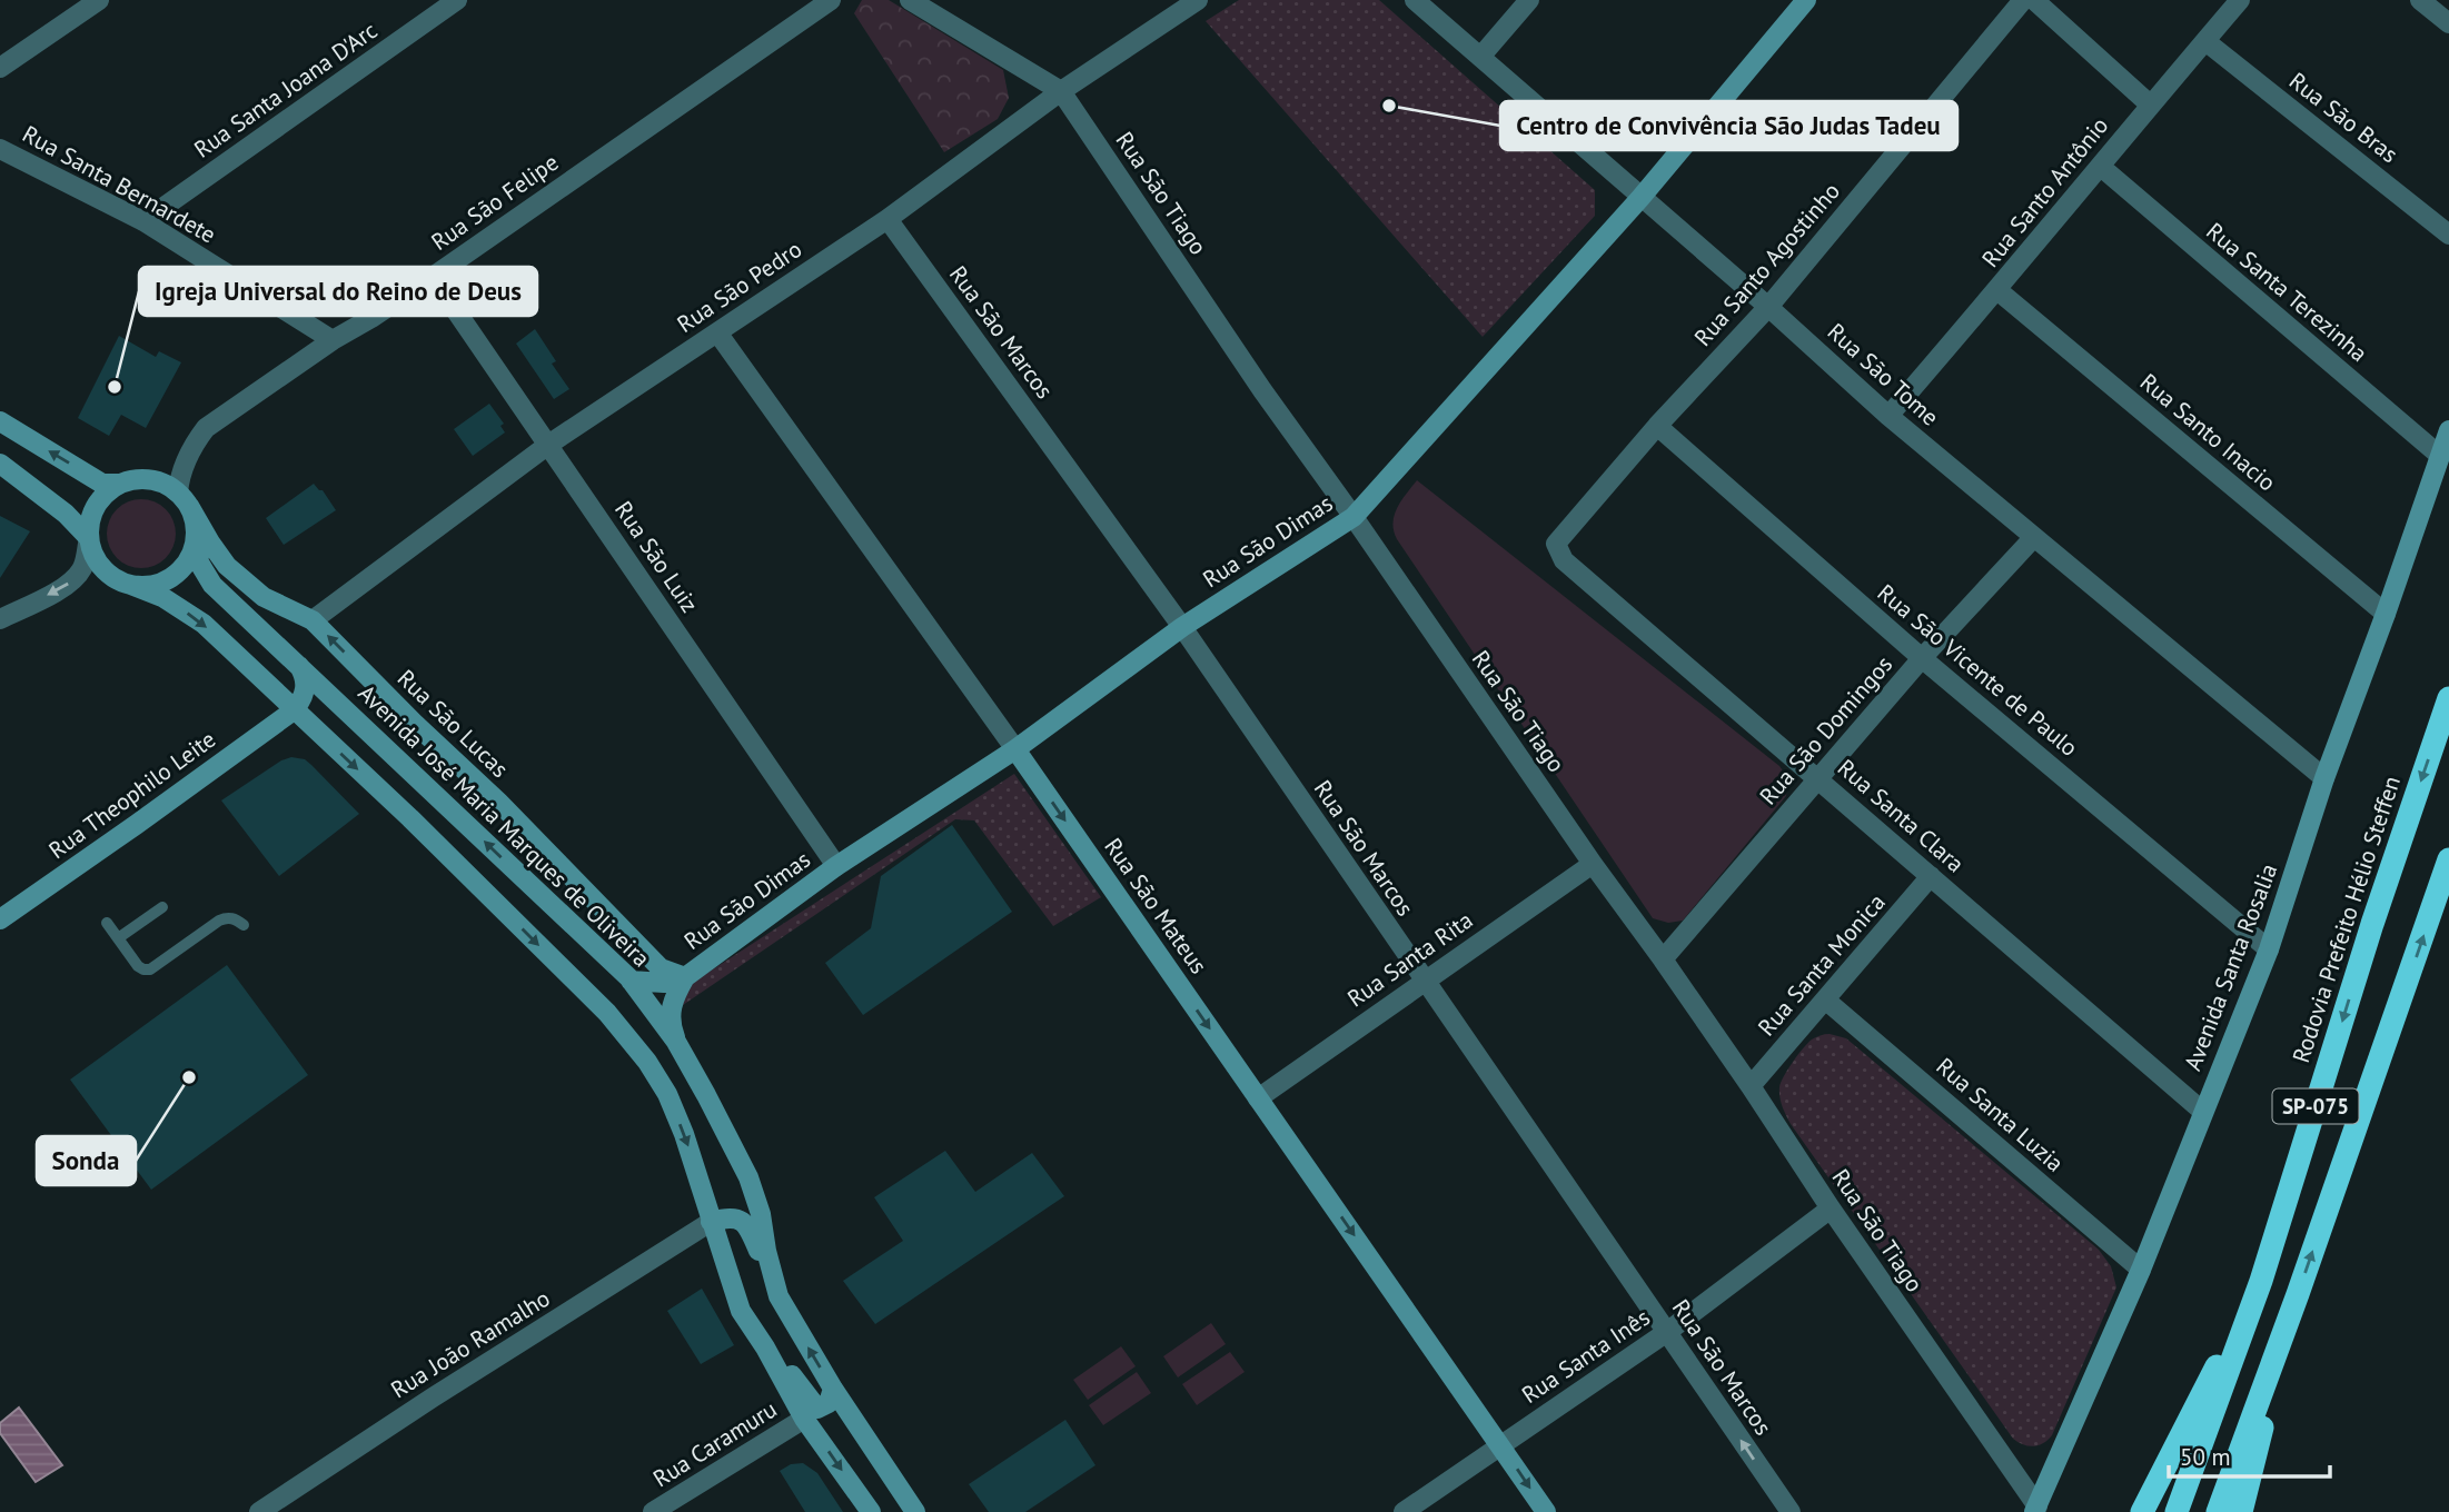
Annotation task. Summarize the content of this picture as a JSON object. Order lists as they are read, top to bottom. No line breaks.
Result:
{"streets":{"highway":["Rodovia Prefeito Hélio Steffen","SP-075"],"street":["Rua Santa Joana D'Arc","Rua São Bras","Rua Santa Bernardete","Rua Santo Antônio","Rua São Tiago","Rua São Felipe","Rua Santo Agostinho","Rua São Pedro","Rua Santa Terezinha","Rua São Marcos","Rua São Tome","Rua Santo Inacio","Rua São Dimas","Rua São Luiz","Rua São Vicente de Paulo","Rua São Lucas","Rua São Domingos","Rua Theophilo Leite","Rua Santa Clara","Avenida José Maria Marques de Oliveira","Rua São Mateus","Rua Santa Rita","Rua Santa Monica","Avenida Santa Rosalia","Rua Santa Luzia","Rua João Ramalho","Rua Santa Inês","Rua Caramuru"]},"crossings":[["Rua Santa Joana D'Arc","Rua Santa Bernardete"],["Rua São Bras","Rua Santo Antônio"],["Rua Santa Bernardete","Rua São Felipe"],["Rua Santo Antônio","Rua Santa Terezinha"],["Rua Santo Antônio","Rua São Tome"],["Rua Santo Antônio","Rua Santo Inacio"],["Rua São Tiago","Rua São Pedro"],["Rua São Tiago","Rua São Dimas"],["Rua São Tiago","Rua São Domingos"],["Rua São Tiago","Rua Santa Rita"],["Rua São Tiago","Rua Santa Monica"],["Rua São Tiago","Avenida Santa Rosalia"],["Rua São Tiago","Rua Santa Inês"],["Rua São Felipe","Rua São Luiz"],["Rua São Felipe","Rua São Lucas"],["Rua São Felipe","Avenida José Maria Marques de Oliveira"],["Rua Santo Agostinho","Rua São Tome"],["Rua Santo Agostinho","Rua São Vicente de Paulo"],["Rua Santo Agostinho","Rua Santa Clara"],["Rua São Pedro","Rua São Marcos"],["Rua São Pedro","Rua São Luiz"],["Rua São Pedro","Rua São Lucas"],["Rua São Pedro","Rua São Mateus"],["Rua Santa Terezinha","Avenida Santa Rosalia"],["Rua São Marcos","Rua São Dimas"],["Rua São Marcos","Rua Santa Rita"],["Rua São Marcos","Rua Santa Inês"],["Rua São Tome","Rua São Dimas"],["Rua São Tome","Rua São Domingos"],["Rua São Tome","Avenida Santa Rosalia"],["Rua Santo Inacio","Avenida Santa Rosalia"],["Rua São Dimas","Rua São Luiz"],["Rua São Dimas","Rua São Lucas"],["Rua São Dimas","Rua São Mateus"],["Rua São Vicente de Paulo","Rua São Domingos"],["Rua São Vicente de Paulo","Avenida Santa Rosalia"],["Rua São Lucas","Avenida José Maria Marques de Oliveira"],["Rua São Domingos","Rua Santa Clara"],["Rua Santa Clara","Rua Santa Monica"],["Rua Santa Clara","Avenida Santa Rosalia"],["Rua São Mateus","Rua Santa Rita"],["Rua São Mateus","Rua Santa Inês"],["Rua Santa Monica","Rua Santa Luzia"],["Avenida Santa Rosalia","Rua Santa Luzia"]],"one_way":["Rua São Mateus"],"places":["Centro de Convivência São Judas Tadeu","Igreja Universal do Reino de Deus","Sonda"],"scale_bar":"50 m"}
